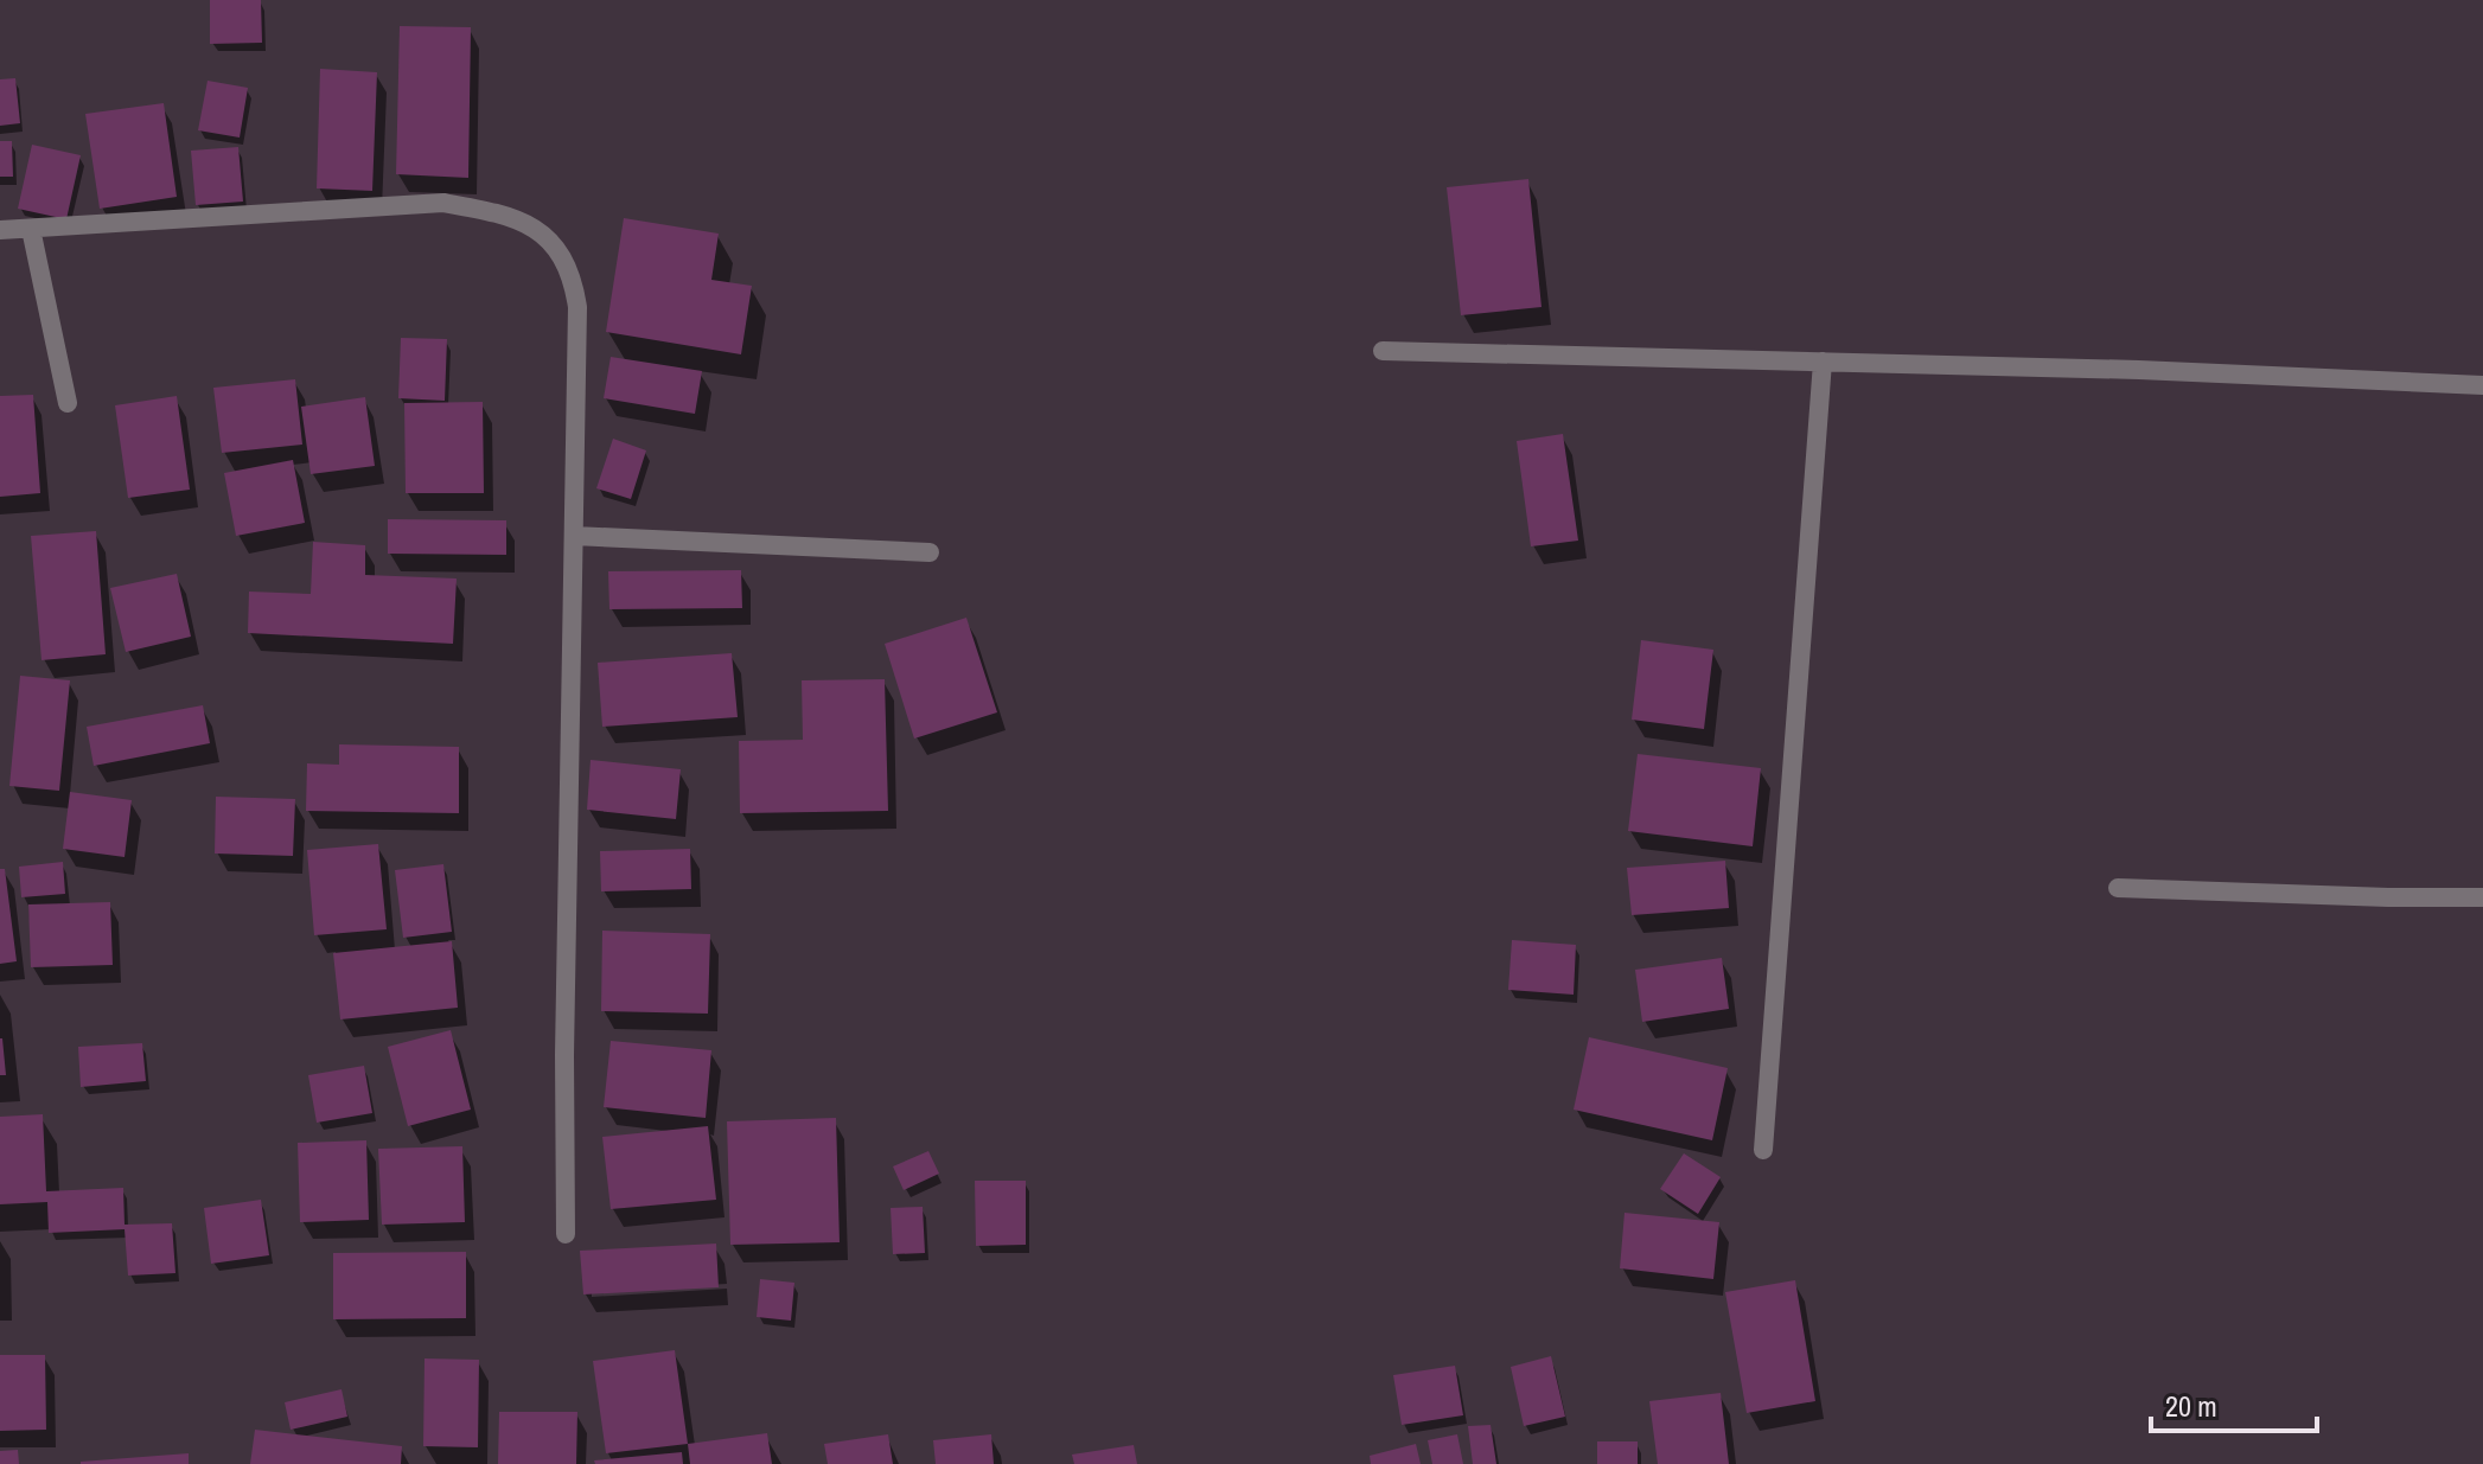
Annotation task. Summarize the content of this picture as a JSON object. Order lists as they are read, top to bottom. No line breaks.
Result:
{"scale_bar":"20 m"}
